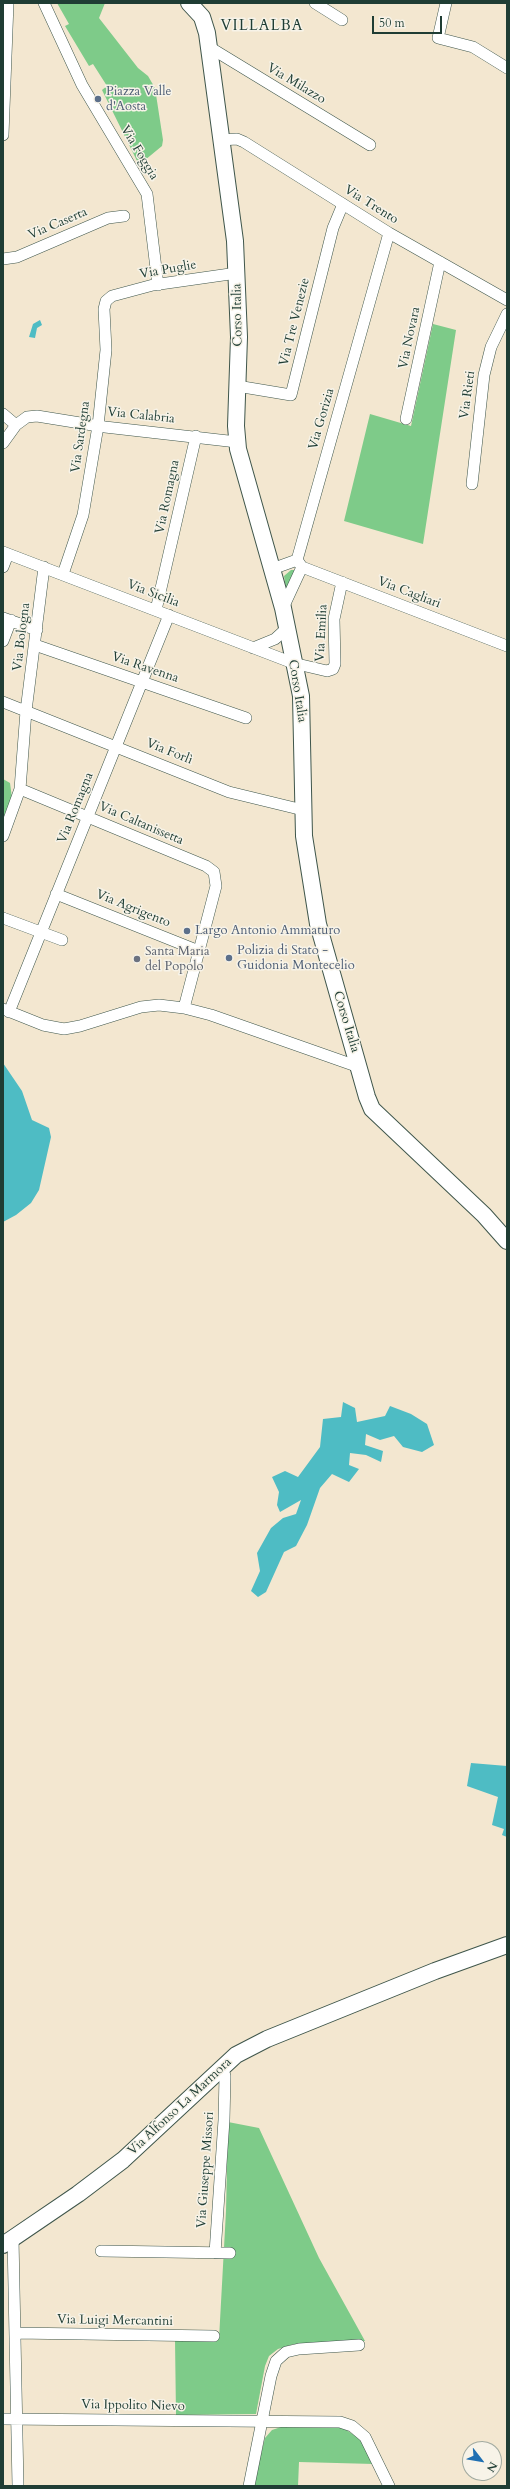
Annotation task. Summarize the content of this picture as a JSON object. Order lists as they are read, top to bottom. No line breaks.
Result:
{"streets":{"street":["Via Milazzo","Via Foggia","Via Trento","Via Caserta","Via Puglie","Corso Italia","Via Tre Venezie","Via Novara","Via Rieti","Via Calabria","Via Gorizia","Via Sardegna","Via Romagna","Via Cagliari","Via Sicilia","Via Emilia","Via Bologna","Via Ravenna","Via Forlì","Via Caltanissetta","Via Agrigento","Via Alfonso La Marmora","Via Giuseppe Missori","Via Luigi Mercantini","Via Ippolito Nievo"]},"crossings":[["Via Milazzo","Corso Italia"],["Via Foggia","Via Puglie"],["Via Trento","Corso Italia"],["Via Trento","Via Tre Venezie"],["Via Trento","Via Novara"],["Via Trento","Via Gorizia"],["Via Puglie","Corso Italia"],["Via Puglie","Via Sardegna"],["Corso Italia","Via Tre Venezie"],["Corso Italia","Via Calabria"],["Corso Italia","Via Gorizia"],["Corso Italia","Via Sicilia"],["Corso Italia","Via Emilia"],["Corso Italia","Via Forlì"],["Via Calabria","Via Sardegna"],["Via Calabria","Via Romagna"],["Via Gorizia","Via Cagliari"],["Via Sardegna","Via Sicilia"],["Via Romagna","Via Sicilia"],["Via Romagna","Via Ravenna"],["Via Romagna","Via Forlì"],["Via Romagna","Via Caltanissetta"],["Via Romagna","Via Agrigento"],["Via Cagliari","Via Emilia"],["Via Sicilia","Via Emilia"],["Via Sicilia","Via Bologna"],["Via Bologna","Via Ravenna"],["Via Bologna","Via Forlì"],["Via Bologna","Via Caltanissetta"],["Via Caltanissetta","Via Agrigento"],["Via Alfonso La Marmora","Via Giuseppe Missori"]],"districts":["VILLALBA"],"places":["Piazza Valle d'Aosta","Largo Antonio Ammaturo","Polizia di Stato - Guidonia Montecelio","Santa Maria del Popolo"],"scale_bar":"50 m","north":"bottom right"}
